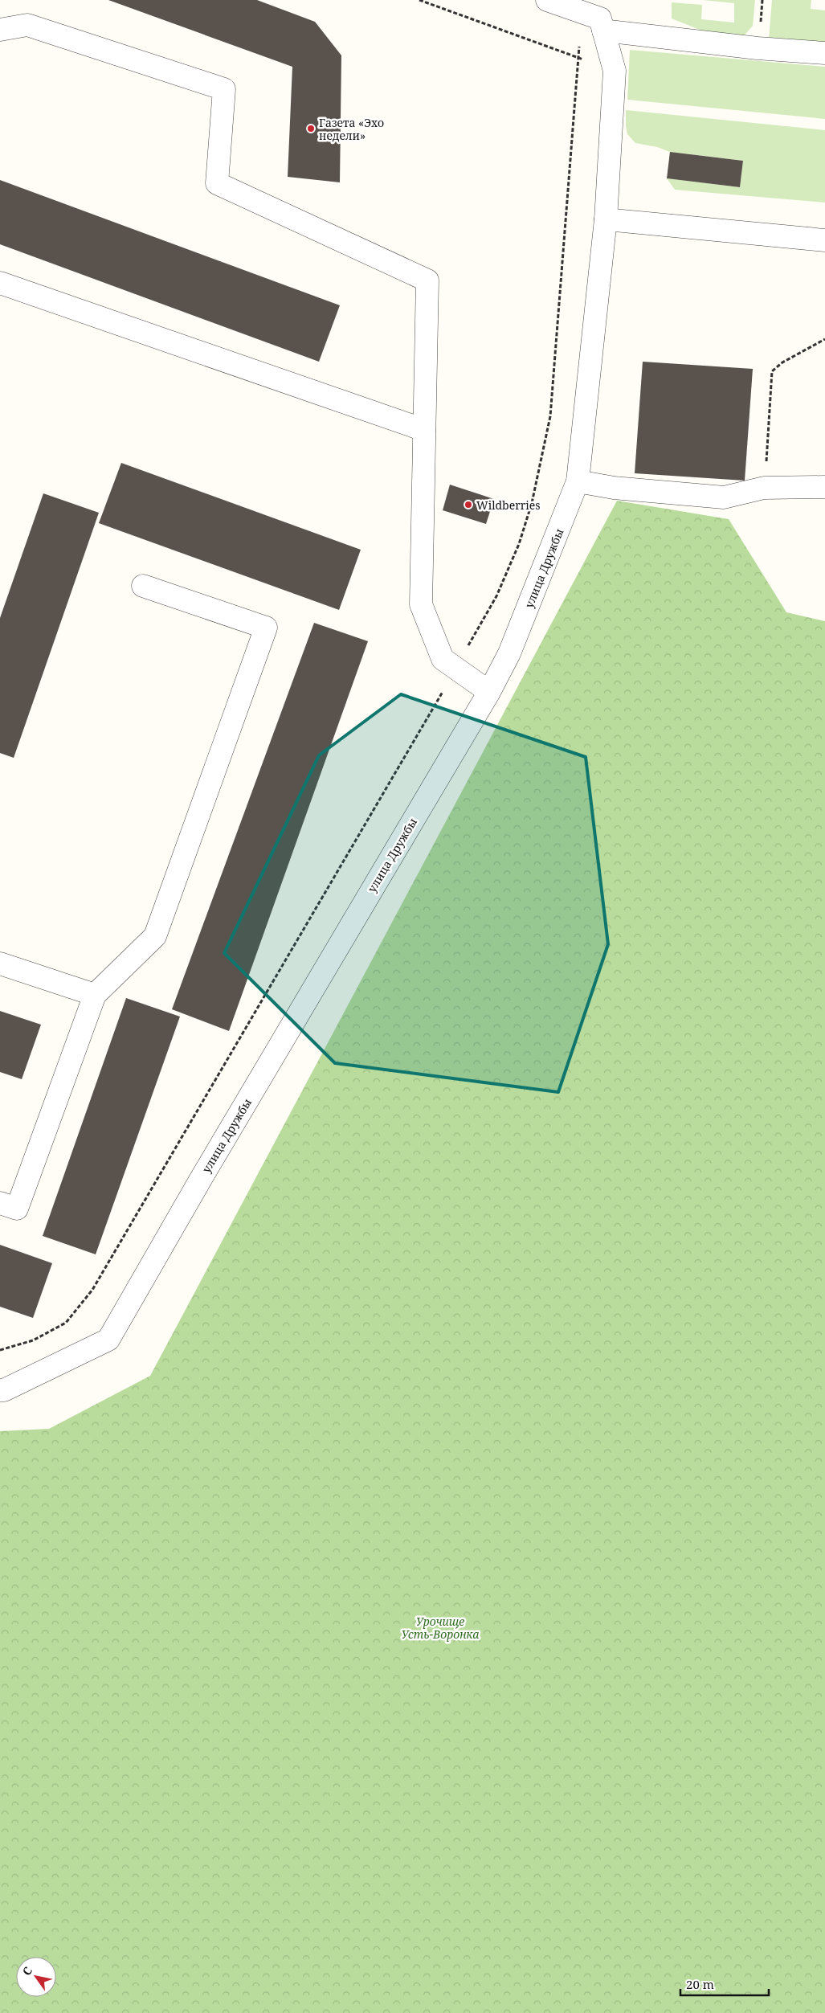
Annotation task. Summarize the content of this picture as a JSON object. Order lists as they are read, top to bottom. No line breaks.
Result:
{"streets":{"street":["улица Дружбы"]},"parks":["Урочище Усть-Воронка"],"places":["Газета «Эхо недели»","Wildberries"],"scale_bar":"20 m","north":"top left"}
